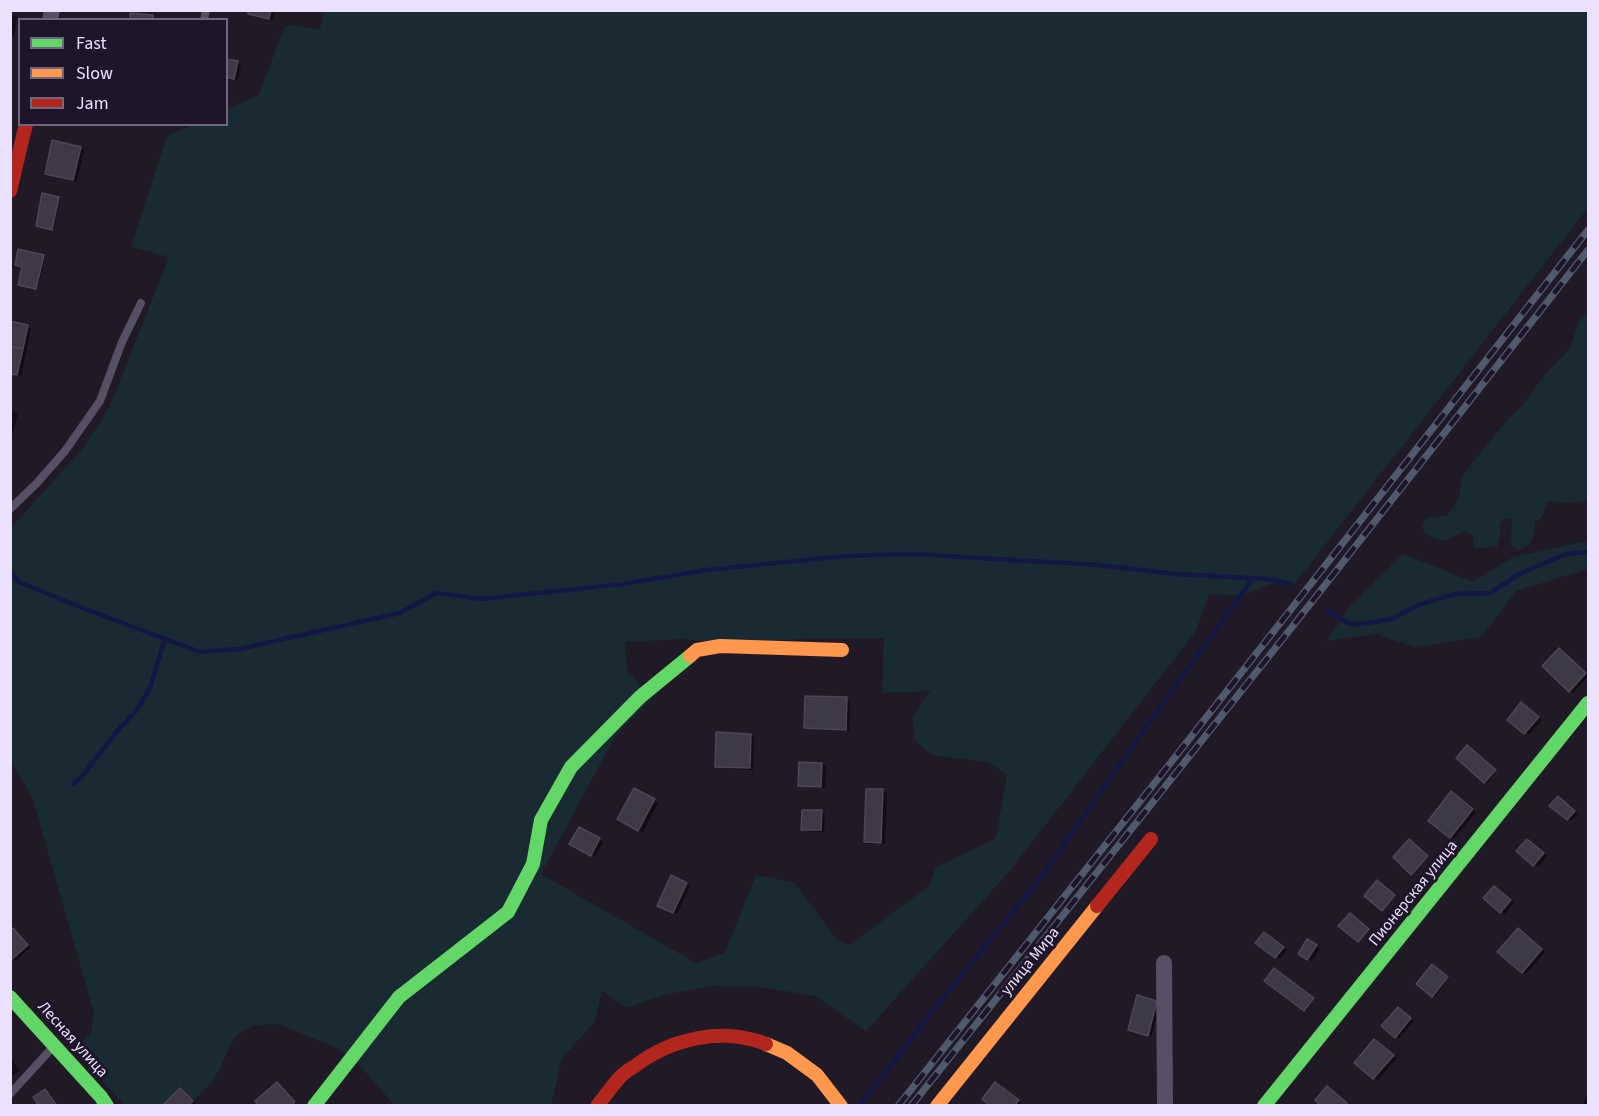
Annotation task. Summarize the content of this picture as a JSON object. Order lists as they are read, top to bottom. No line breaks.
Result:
{"streets":{"street":["Пионерская улица","улица Мира","Лесная улица"]},"legend":["Fast","Slow","Jam"]}
